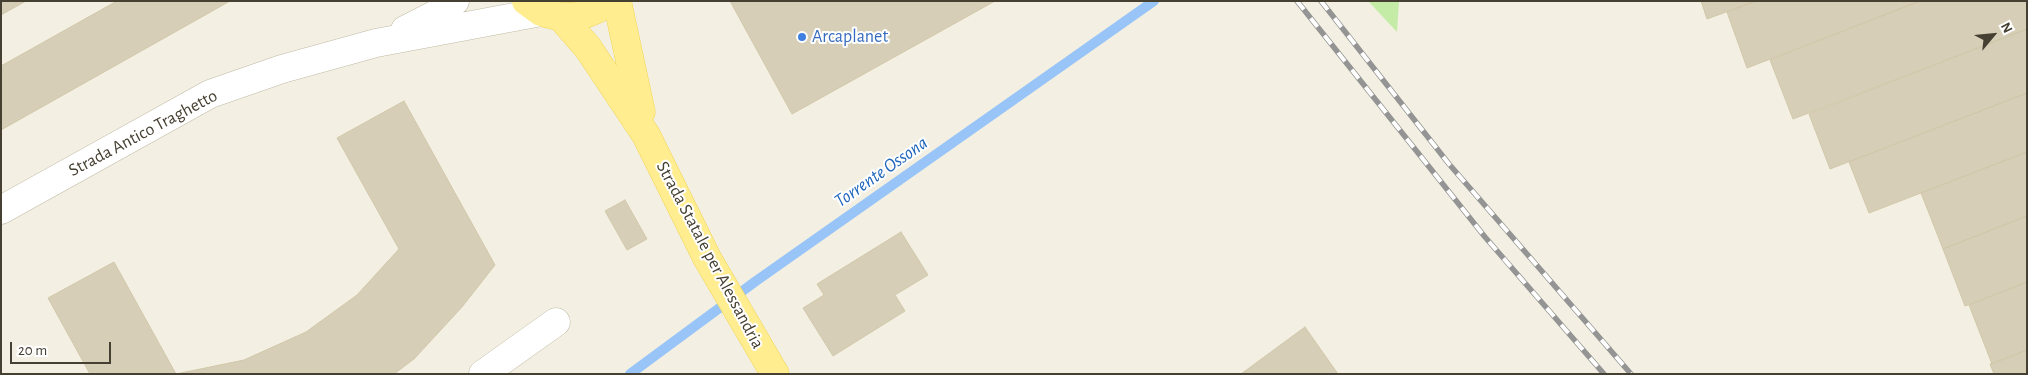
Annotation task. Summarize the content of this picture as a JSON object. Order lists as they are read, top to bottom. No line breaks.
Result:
{"streets":{"main road":["Strada Statale per Alessandria"],"street":["Strada Antico Traghetto"]},"crossings":[["Strada Antico Traghetto","Strada Statale per Alessandria"]],"water":["Torrente Ossona"],"places":["Arcaplanet"],"scale_bar":"20 m","north":"top right"}
